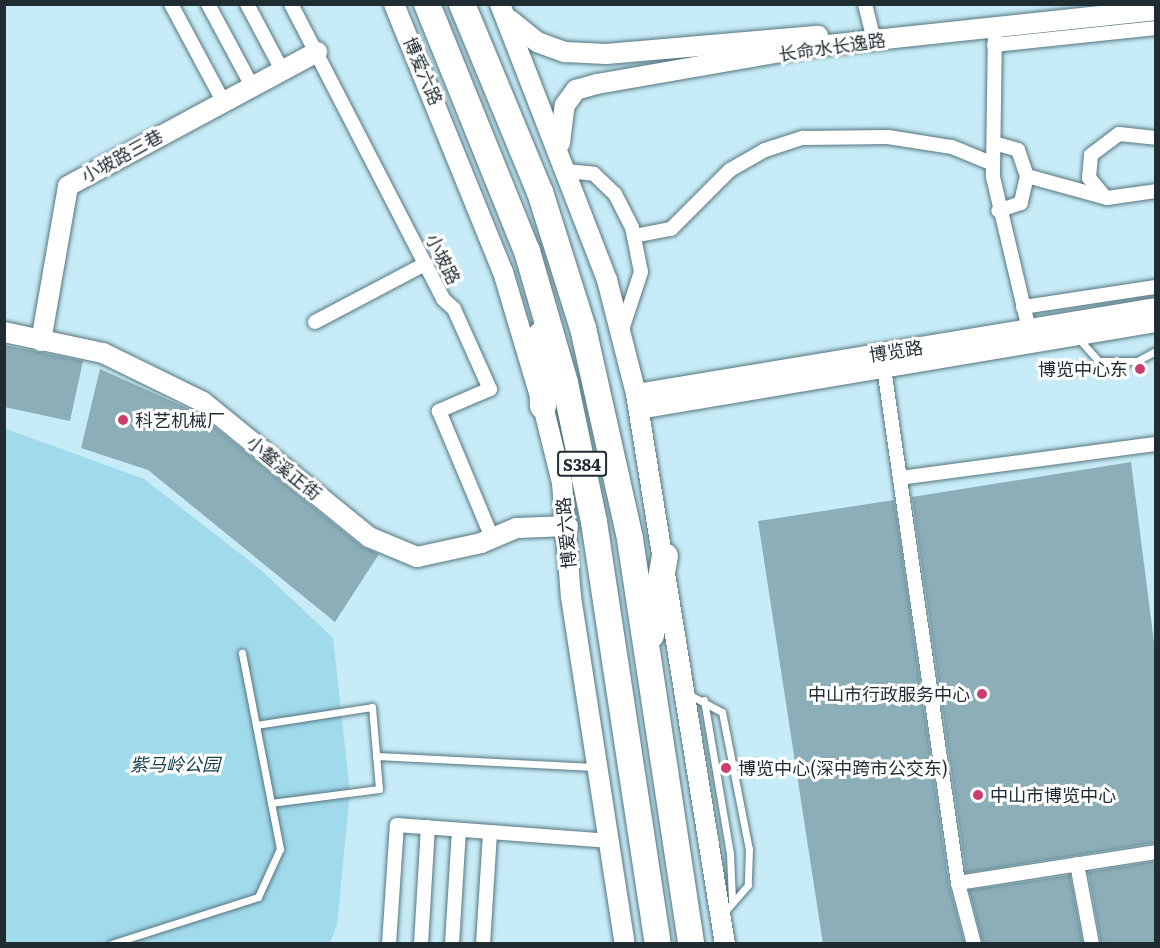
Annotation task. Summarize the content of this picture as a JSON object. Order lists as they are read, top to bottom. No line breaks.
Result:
{"streets":{"highway":["博爱六路","S384"],"street":["长命水长逸路","小坡路三巷","小坡路","博览路","小鳌溪正街"]},"crossings":[["博爱六路","小鳌溪正街"],["小坡路三巷","小坡路"],["小坡路三巷","小鳌溪正街"],["小坡路","小鳌溪正街"]],"parks":["紫马岭公园"],"places":["博览中心东","科艺机械厂","中山市行政服务中心","博览中心(深中跨市公交东)","中山市博览中心"]}
